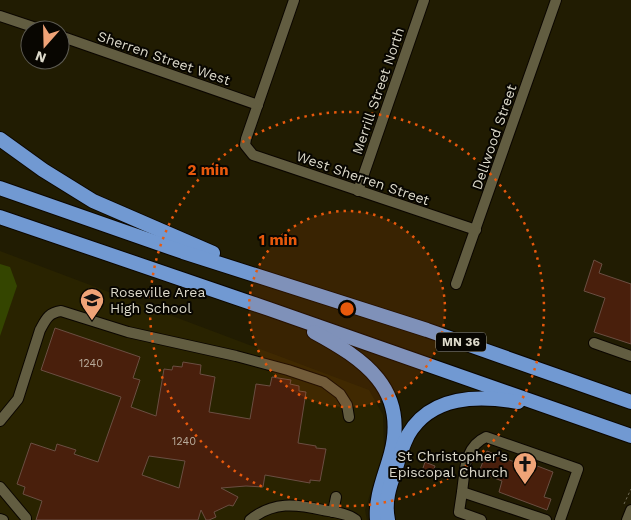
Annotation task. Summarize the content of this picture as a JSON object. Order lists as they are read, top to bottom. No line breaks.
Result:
{"streets":{"highway":["MN 36"],"street":["Sherren Street West","Merrill Street North","Dellwood Street","West Sherren Street"]},"crossings":[["Sherren Street West","West Sherren Street"],["Merrill Street North","West Sherren Street"],["Dellwood Street","West Sherren Street"]],"places":{"school or university":["Roseville Area High School"],"church":["St Christopher's Episcopal Church"]},"house_numbers":["1240","1240"],"north":"bottom","rings":["2 min","1 min"]}
